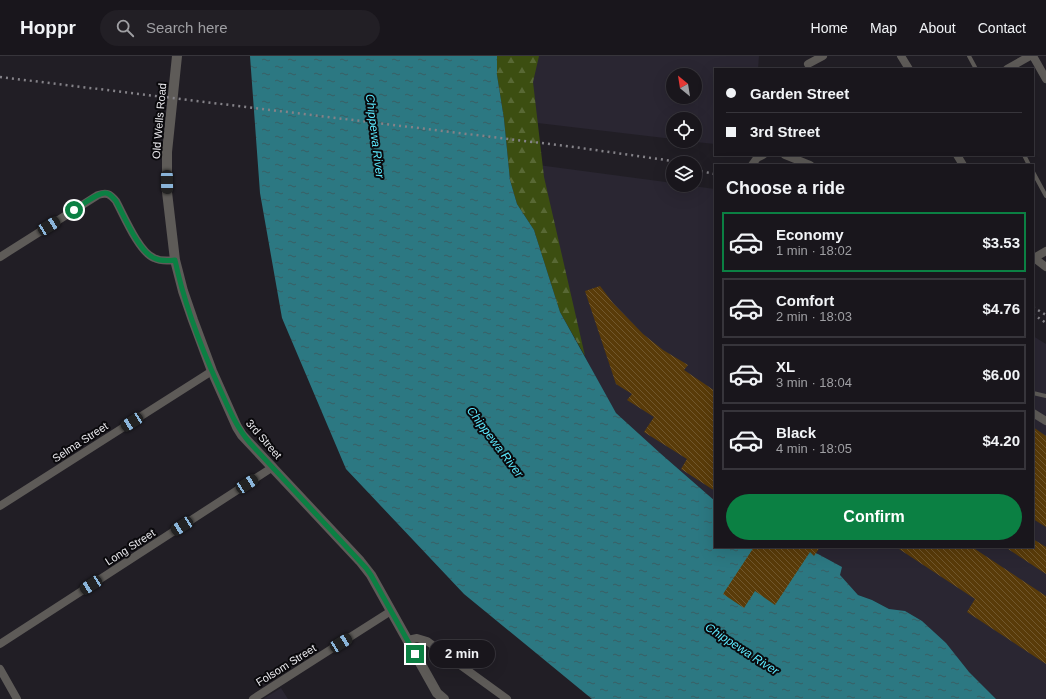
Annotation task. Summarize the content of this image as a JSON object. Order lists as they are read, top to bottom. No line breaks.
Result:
{"streets":{"street":["Old Wells Road","3rd Street","Selma Street","Long Street","Folsom Street"]},"crossings":[["Old Wells Road","3rd Street"],["3rd Street","Selma Street"],["3rd Street","Long Street"],["3rd Street","Folsom Street"]],"water":["Chippewa River"],"north":"top left","page":{"header":"Hoppr","search":"Search here","nav":["Home","Map","About","Contact"],"banner":["Garden Street","3rd Street"],"heading":"Choose a ride","list":[{"name":"Economy","note":"1 min · 18:02","value":"$3.53"},{"name":"Comfort","note":"2 min · 18:03","value":"$4.76"},{"name":"XL","note":"3 min · 18:04","value":"$6.00"},{"name":"Black","note":"4 min · 18:05","value":"$4.20"}],"buttons":"Confirm","bubble":"2 min"}}
